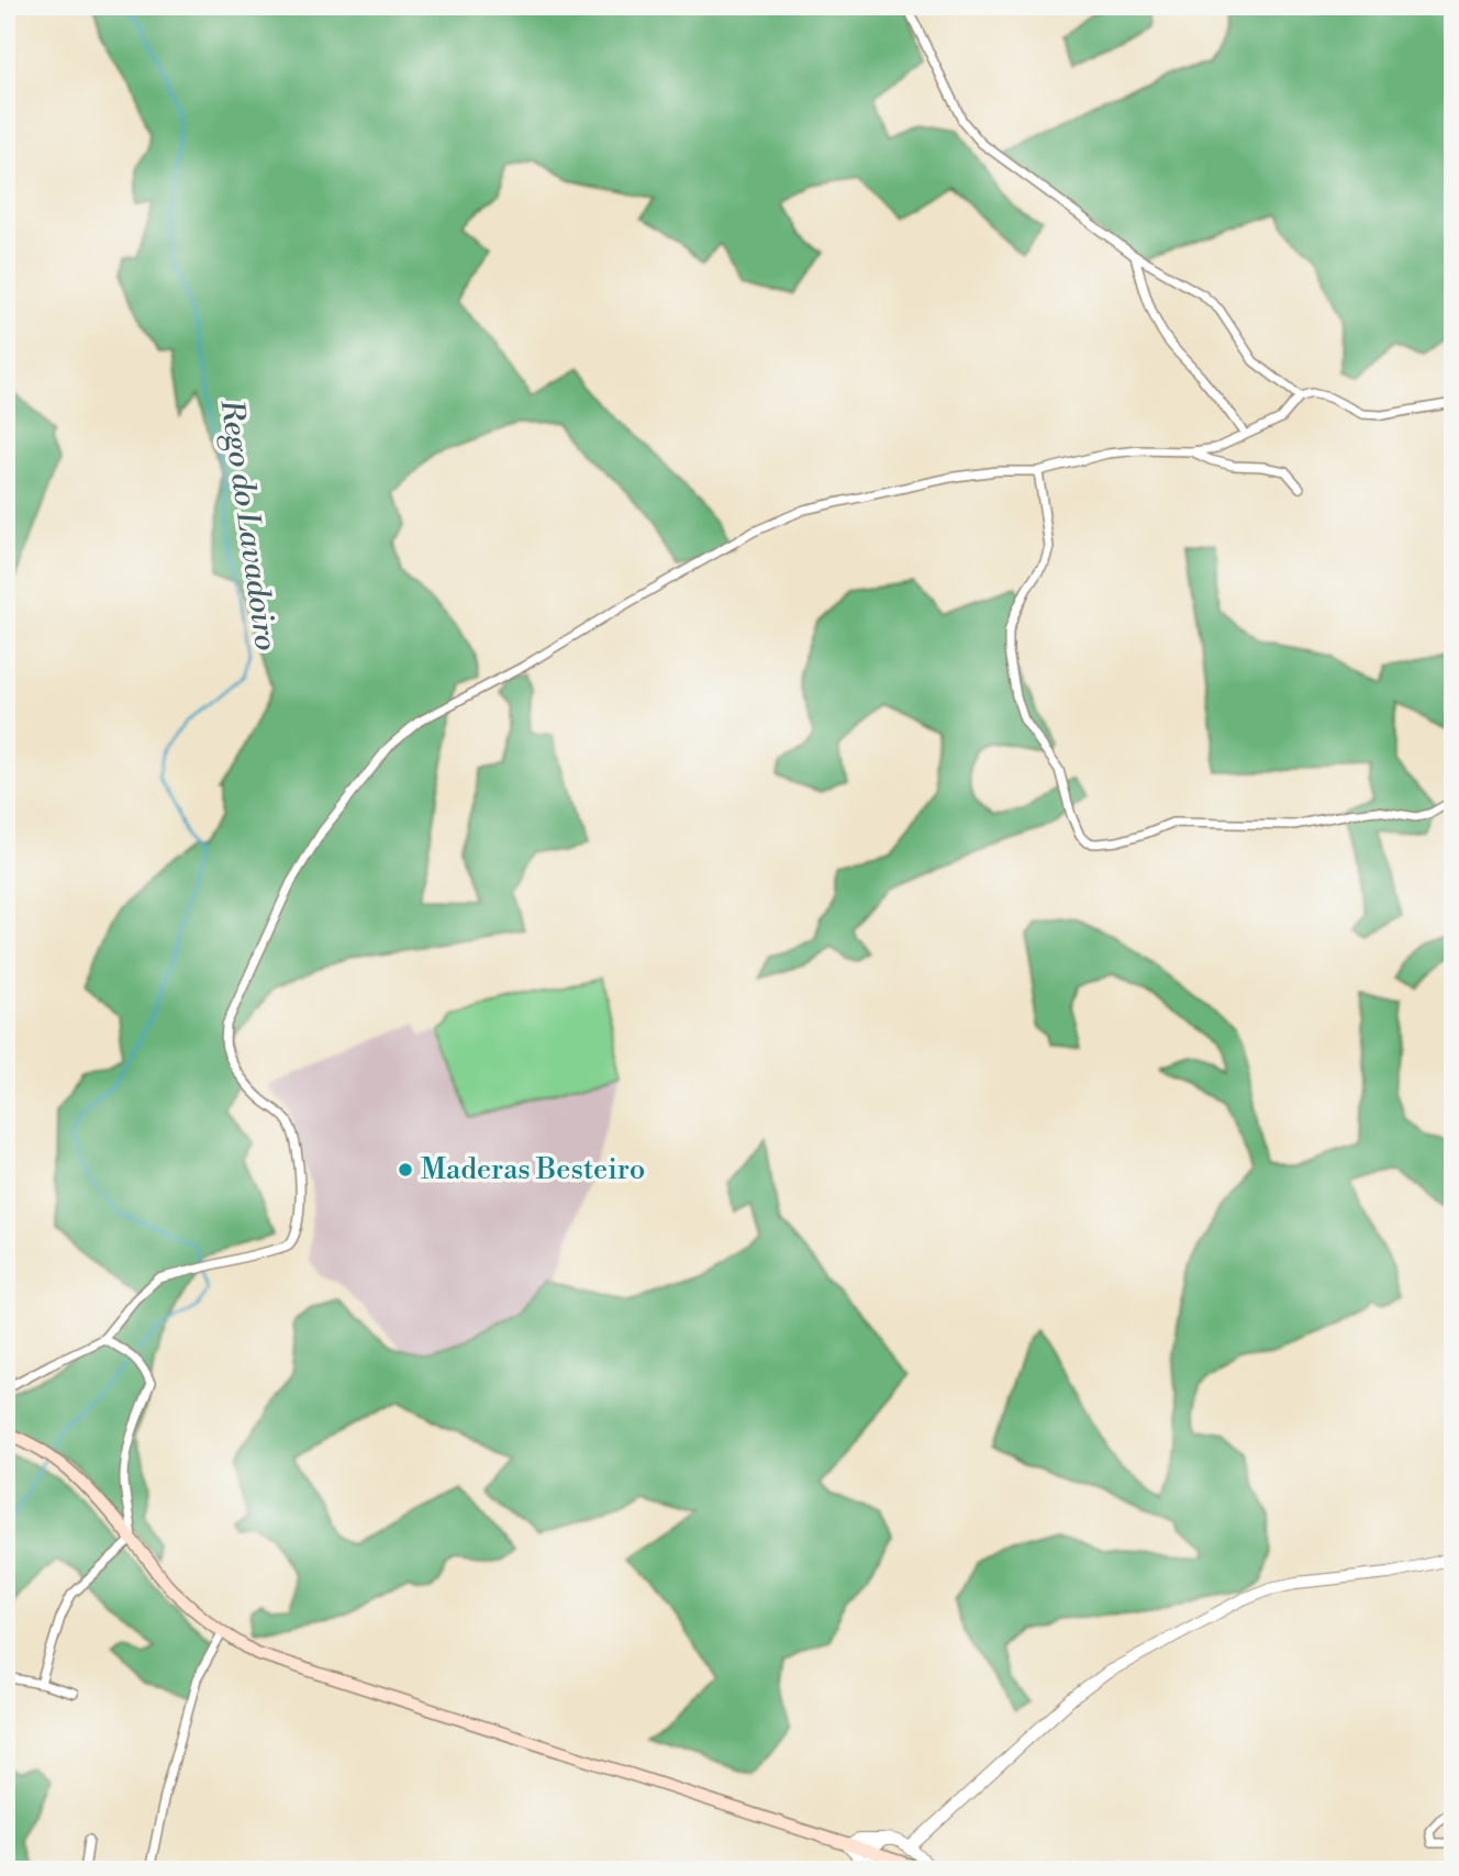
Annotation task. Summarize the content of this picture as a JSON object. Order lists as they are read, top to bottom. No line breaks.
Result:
{"water":["Rego do Lavadoiro"],"places":["Maderas Besteiro"]}
